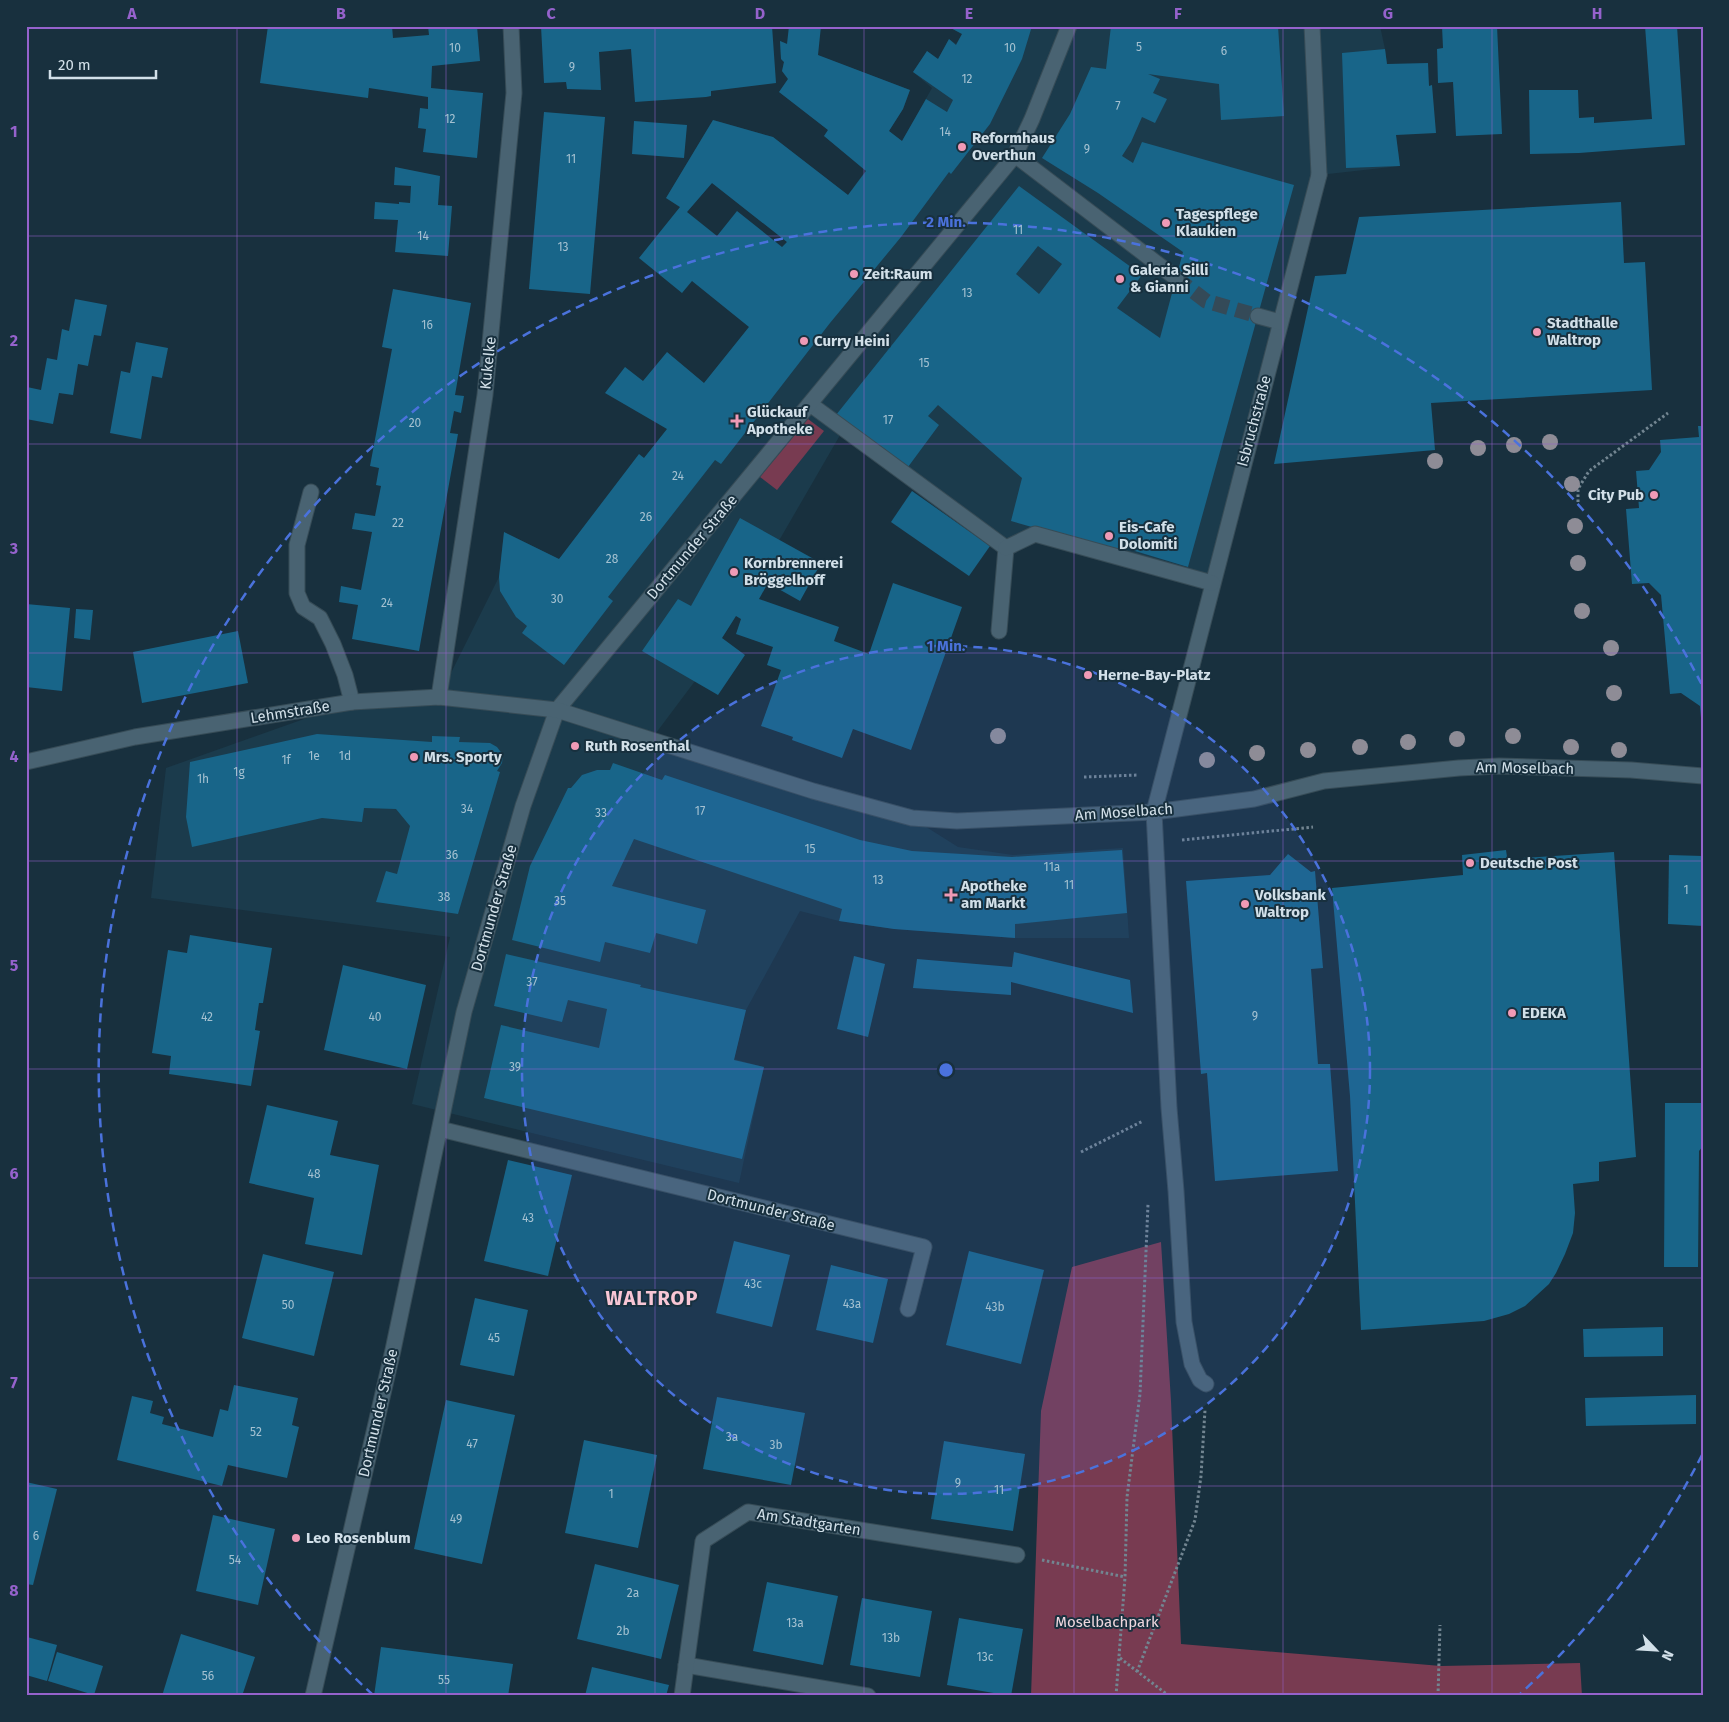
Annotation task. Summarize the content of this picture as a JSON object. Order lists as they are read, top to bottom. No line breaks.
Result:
{"streets":{"street":["Kukelke","Isbruchstraße","Dortmunder Straße","Lehmstraße","Am Moselbach","Am Stadtgarten"]},"crossings":[["Kukelke","Lehmstraße"],["Isbruchstraße","Am Moselbach"],["Dortmunder Straße","Lehmstraße"],["Dortmunder Straße","Am Moselbach"],["Lehmstraße","Am Moselbach"]],"districts":["WALTROP"],"parks":["Moselbachpark"],"places":{"other":["Reformhaus Overthun","Tagespflege Klaukien","Zeit:Raum","Galeria Silli & Gianni","Stadthalle Waltrop","Curry Heini","City Pub","Eis-Cafe Dolomiti","Kornbrennerei Bröggelhoff","Herne-Bay-Platz","Ruth Rosenthal","Mrs. Sporty","Deutsche Post","Volksbank Waltrop","EDEKA","Leo Rosenblum"],"health":["Glückauf Apotheke","Apotheke am Markt"]},"house_numbers":["5","10","10","6","9","12","7","12","14","9","11","11","14","13","13","16","15","17","20","24","26","22","28","30","24","1e","1d","1f","1g","1h","34","17","33","15","36","11a","13","11","1","38","35","37","9","42","40","39","48","43","43c","43a","50","43b","45","52","3a","47","3b","9","11","1","49","6","54","2a","13a","2b","13b","13c","56","55"],"scale_bar":"20 m","north":"bottom right","grid":{"columns":["A","B","C","D","E","F","G","H"],"rows":["1","2","3","4","5","6","7","8"]},"rings":["2 Min.","1 Min."]}
